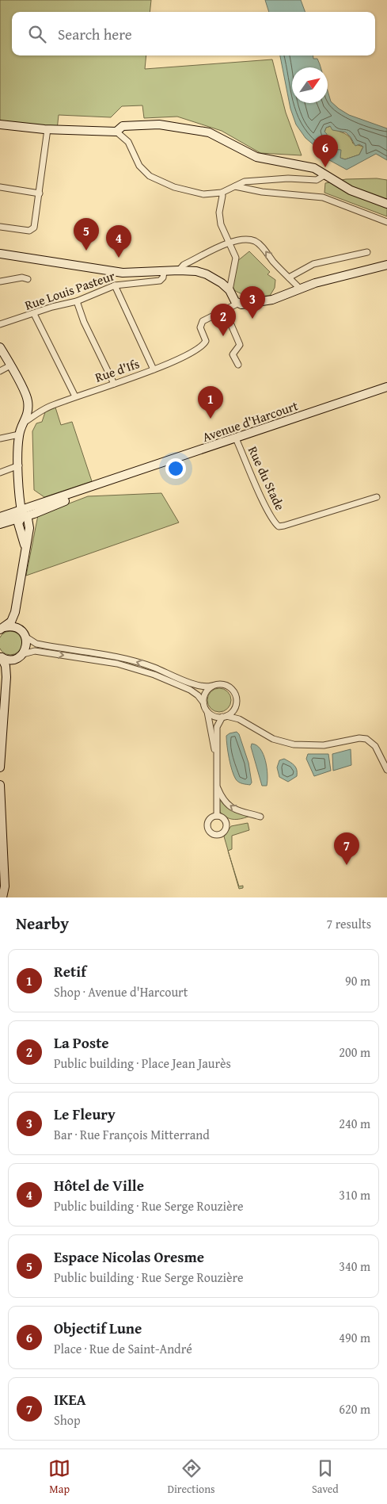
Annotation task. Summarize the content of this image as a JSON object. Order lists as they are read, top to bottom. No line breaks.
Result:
{"streets":{"street":["Rue Louis Pasteur","Rue d'Ifs","Avenue d'Harcourt","Rue du Stade"]},"crossings":[["Avenue d'Harcourt","Rue du Stade"]],"north":"top right","page":{"search":"Search here","pins":["6","5","4","3","2","1","7"],"heading":["Nearby","7 results"],"list":[{"mark":"1","name":"Retif","note":"Shop · Avenue d'Harcourt","value":"90 m"},{"mark":"2","name":"La Poste","note":"Public building · Place Jean Jaurès","value":"200 m"},{"mark":"3","name":"Le Fleury","note":"Bar · Rue François Mitterrand","value":"240 m"},{"mark":"4","name":"Hôtel de Ville","note":"Public building · Rue Serge Rouzière","value":"310 m"},{"mark":"5","name":"Espace Nicolas Oresme","note":"Public building · Rue Serge Rouzière","value":"340 m"},{"mark":"6","name":"Objectif Lune","note":"Place · Rue de Saint-André","value":"490 m"},{"mark":"7","name":"IKEA","note":"Shop","value":"620 m"}],"nav":["Map","Directions","Saved"]}}
